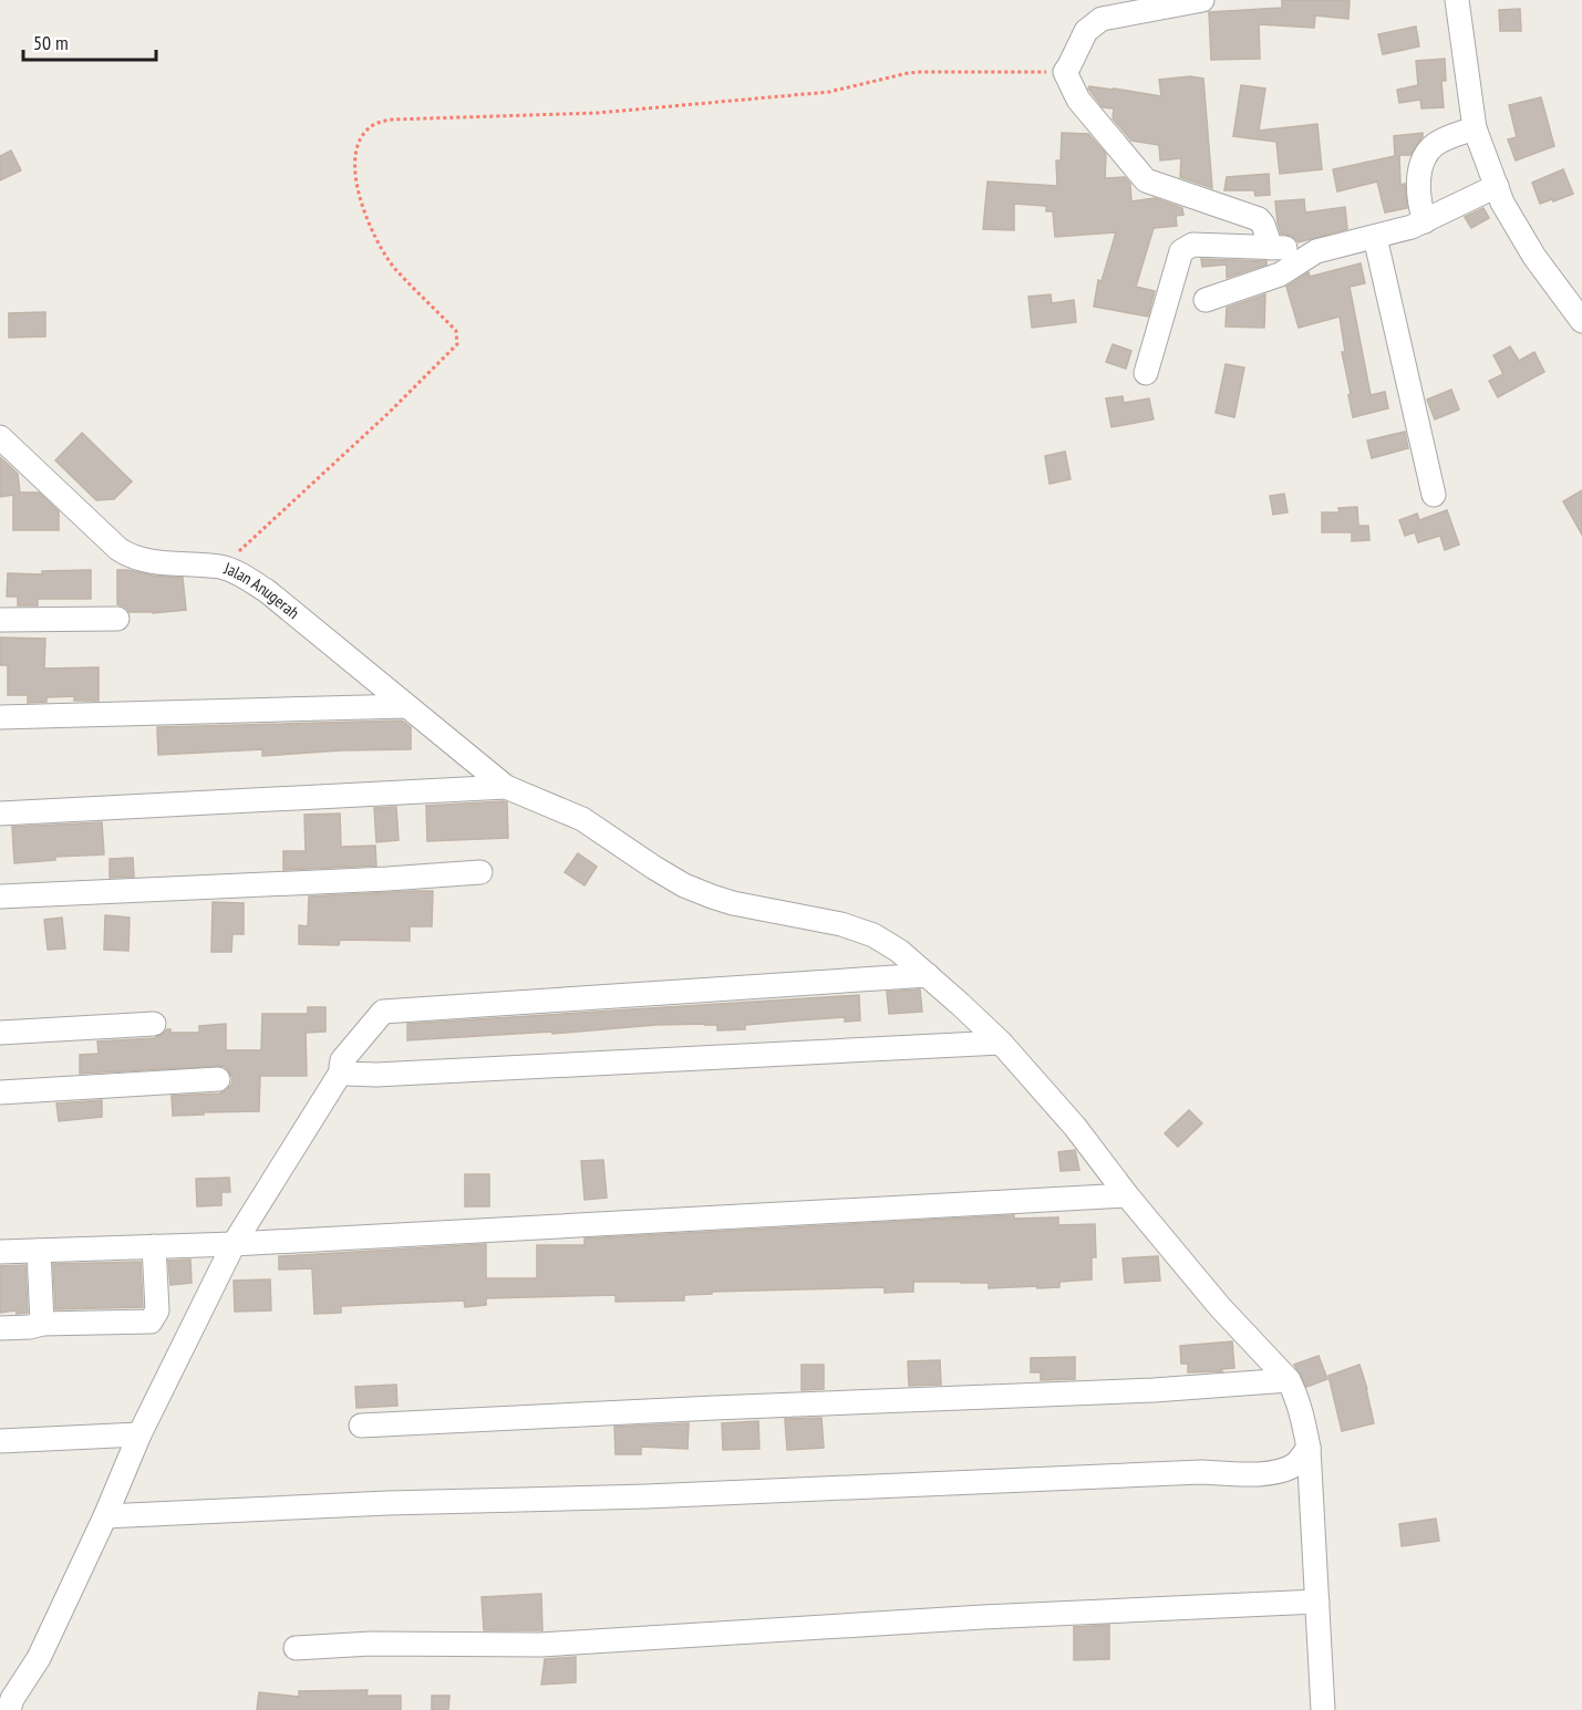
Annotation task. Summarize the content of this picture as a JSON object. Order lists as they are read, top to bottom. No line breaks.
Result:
{"streets":{"street":["Jalan Anugerah"]},"scale_bar":"50 m"}
